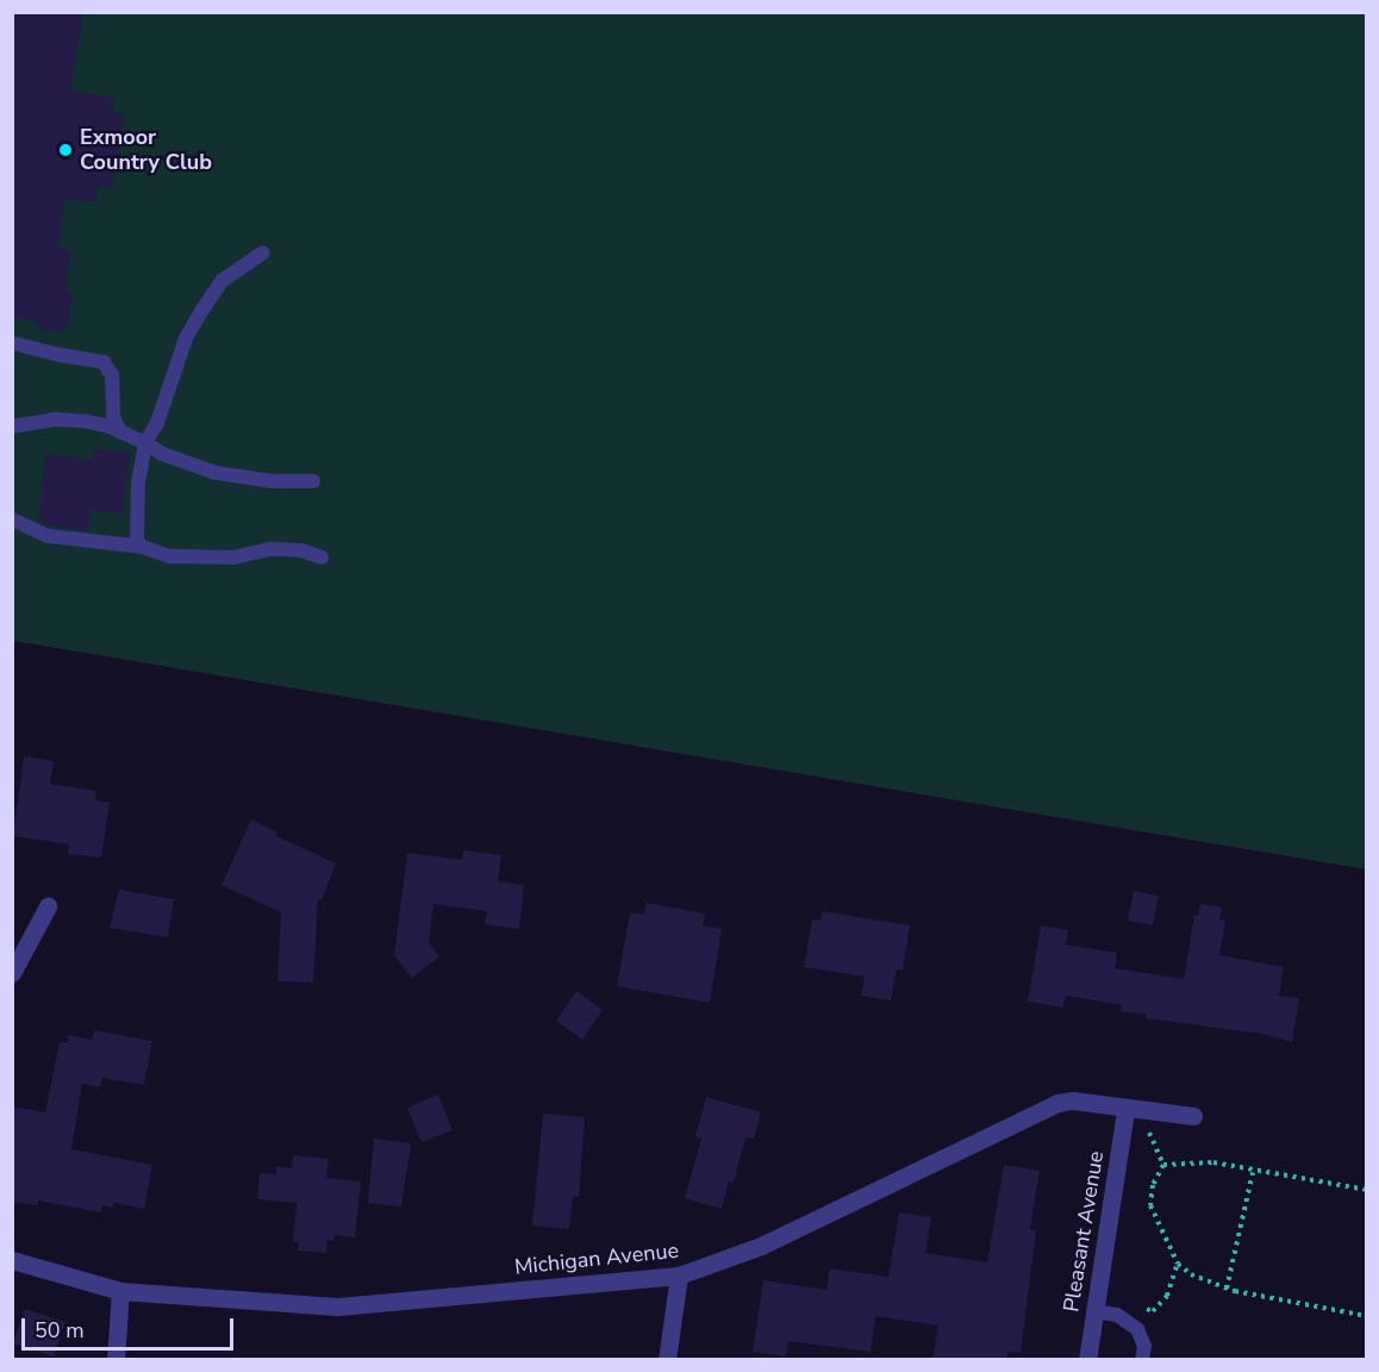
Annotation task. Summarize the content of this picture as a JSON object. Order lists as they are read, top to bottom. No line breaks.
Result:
{"streets":{"street":["Pleasant Avenue","Michigan Avenue"]},"crossings":[["Pleasant Avenue","Michigan Avenue"]],"places":["Exmoor Country Club"],"scale_bar":"50 m"}
